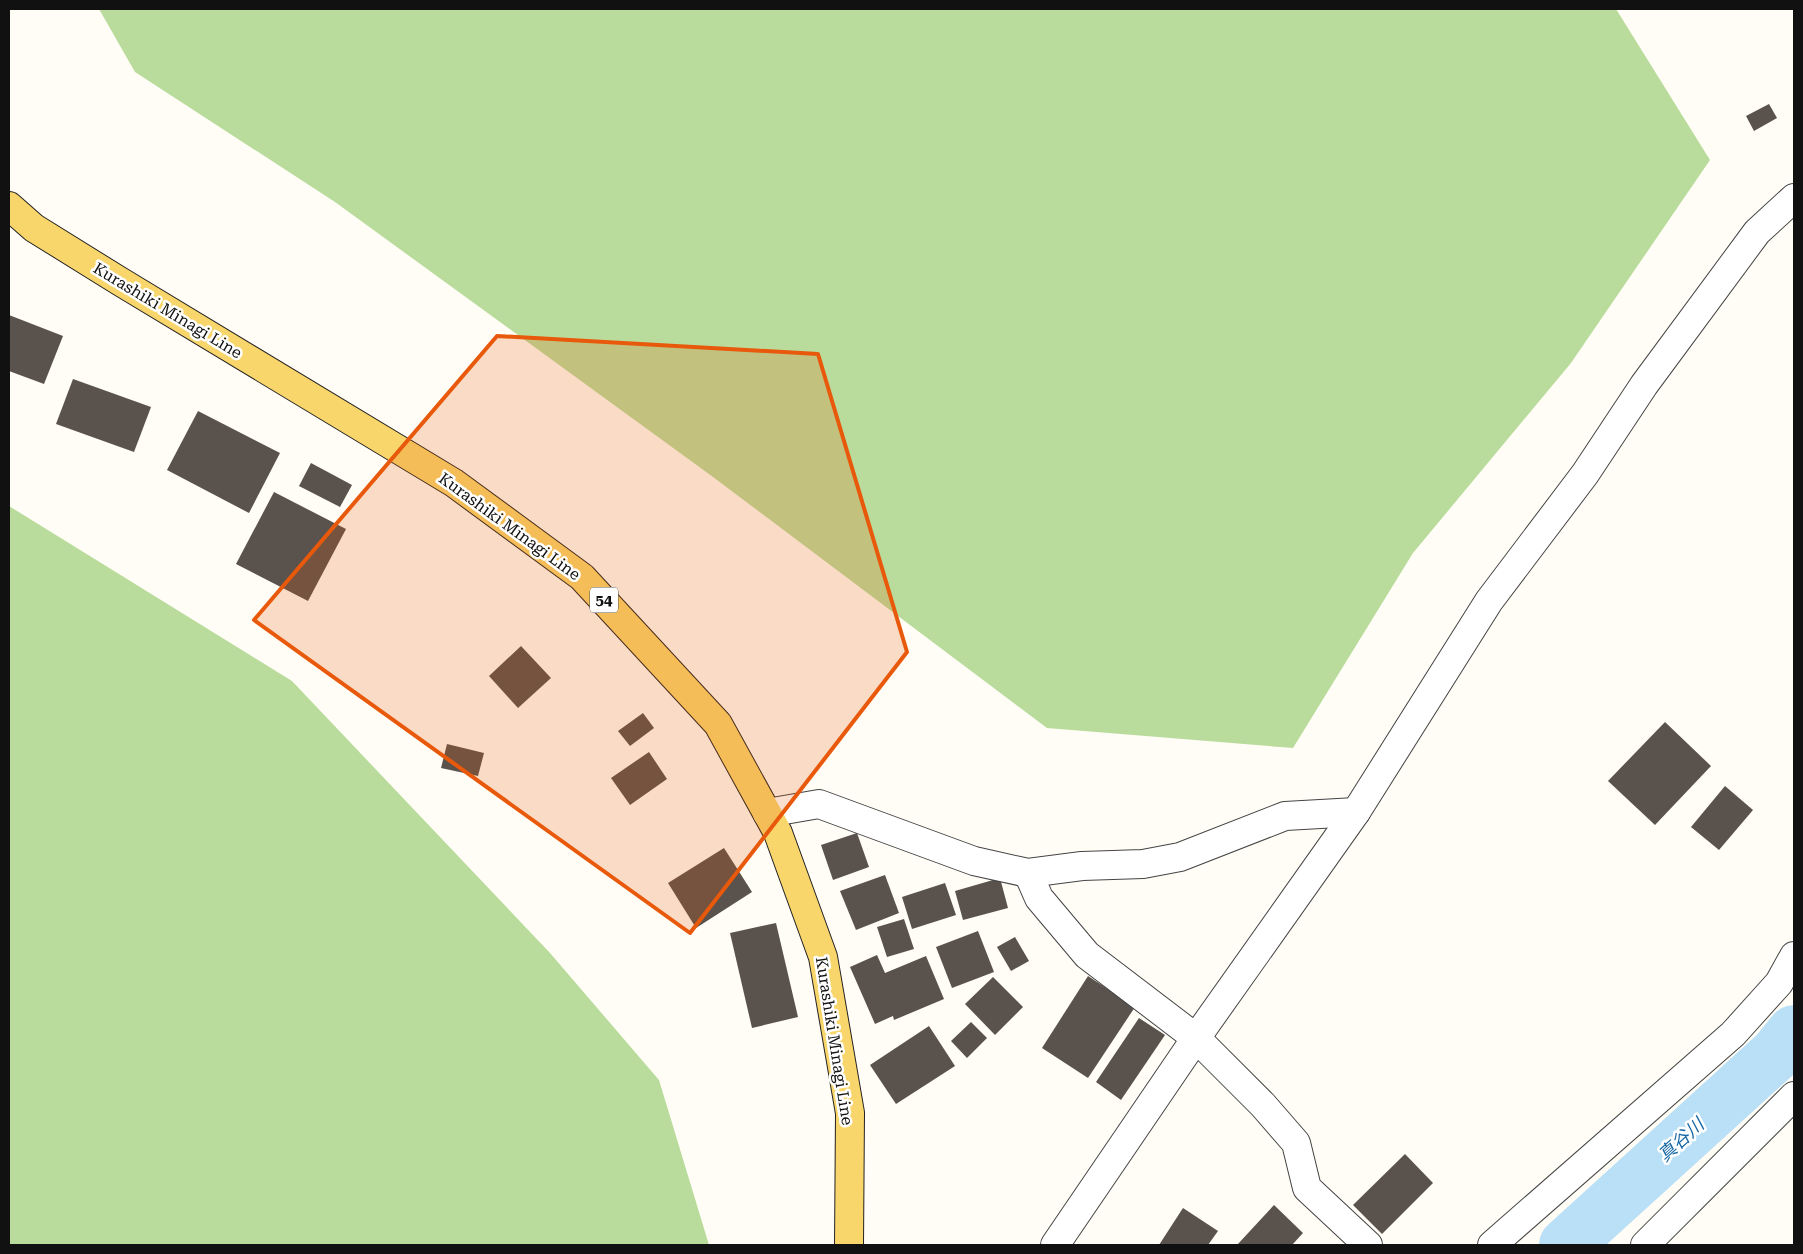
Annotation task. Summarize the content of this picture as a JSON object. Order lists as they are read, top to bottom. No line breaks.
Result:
{"streets":{"main road":["Kurashiki Minagi Line","54"]},"water":["真谷川"]}
